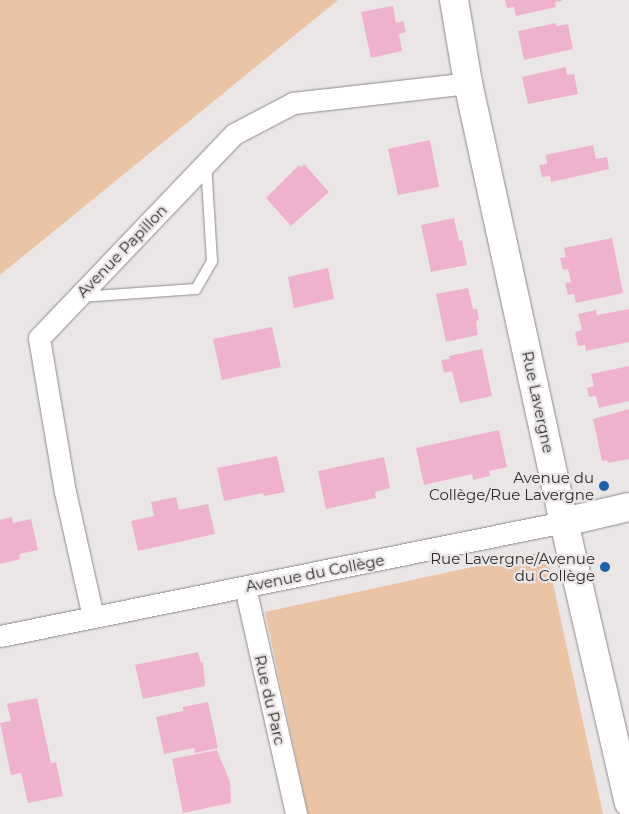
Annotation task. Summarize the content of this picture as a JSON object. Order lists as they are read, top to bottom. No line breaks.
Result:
{"streets":{"street":["Avenue Papillon","Rue Lavergne","Avenue du Collège","Rue du Parc"]},"crossings":[["Avenue Papillon","Rue Lavergne"],["Avenue Papillon","Avenue du Collège"],["Rue Lavergne","Avenue du Collège"],["Avenue du Collège","Rue du Parc"]],"places":["Avenue du Collège/Rue Lavergne","Rue Lavergne/Avenue du Collège"]}
